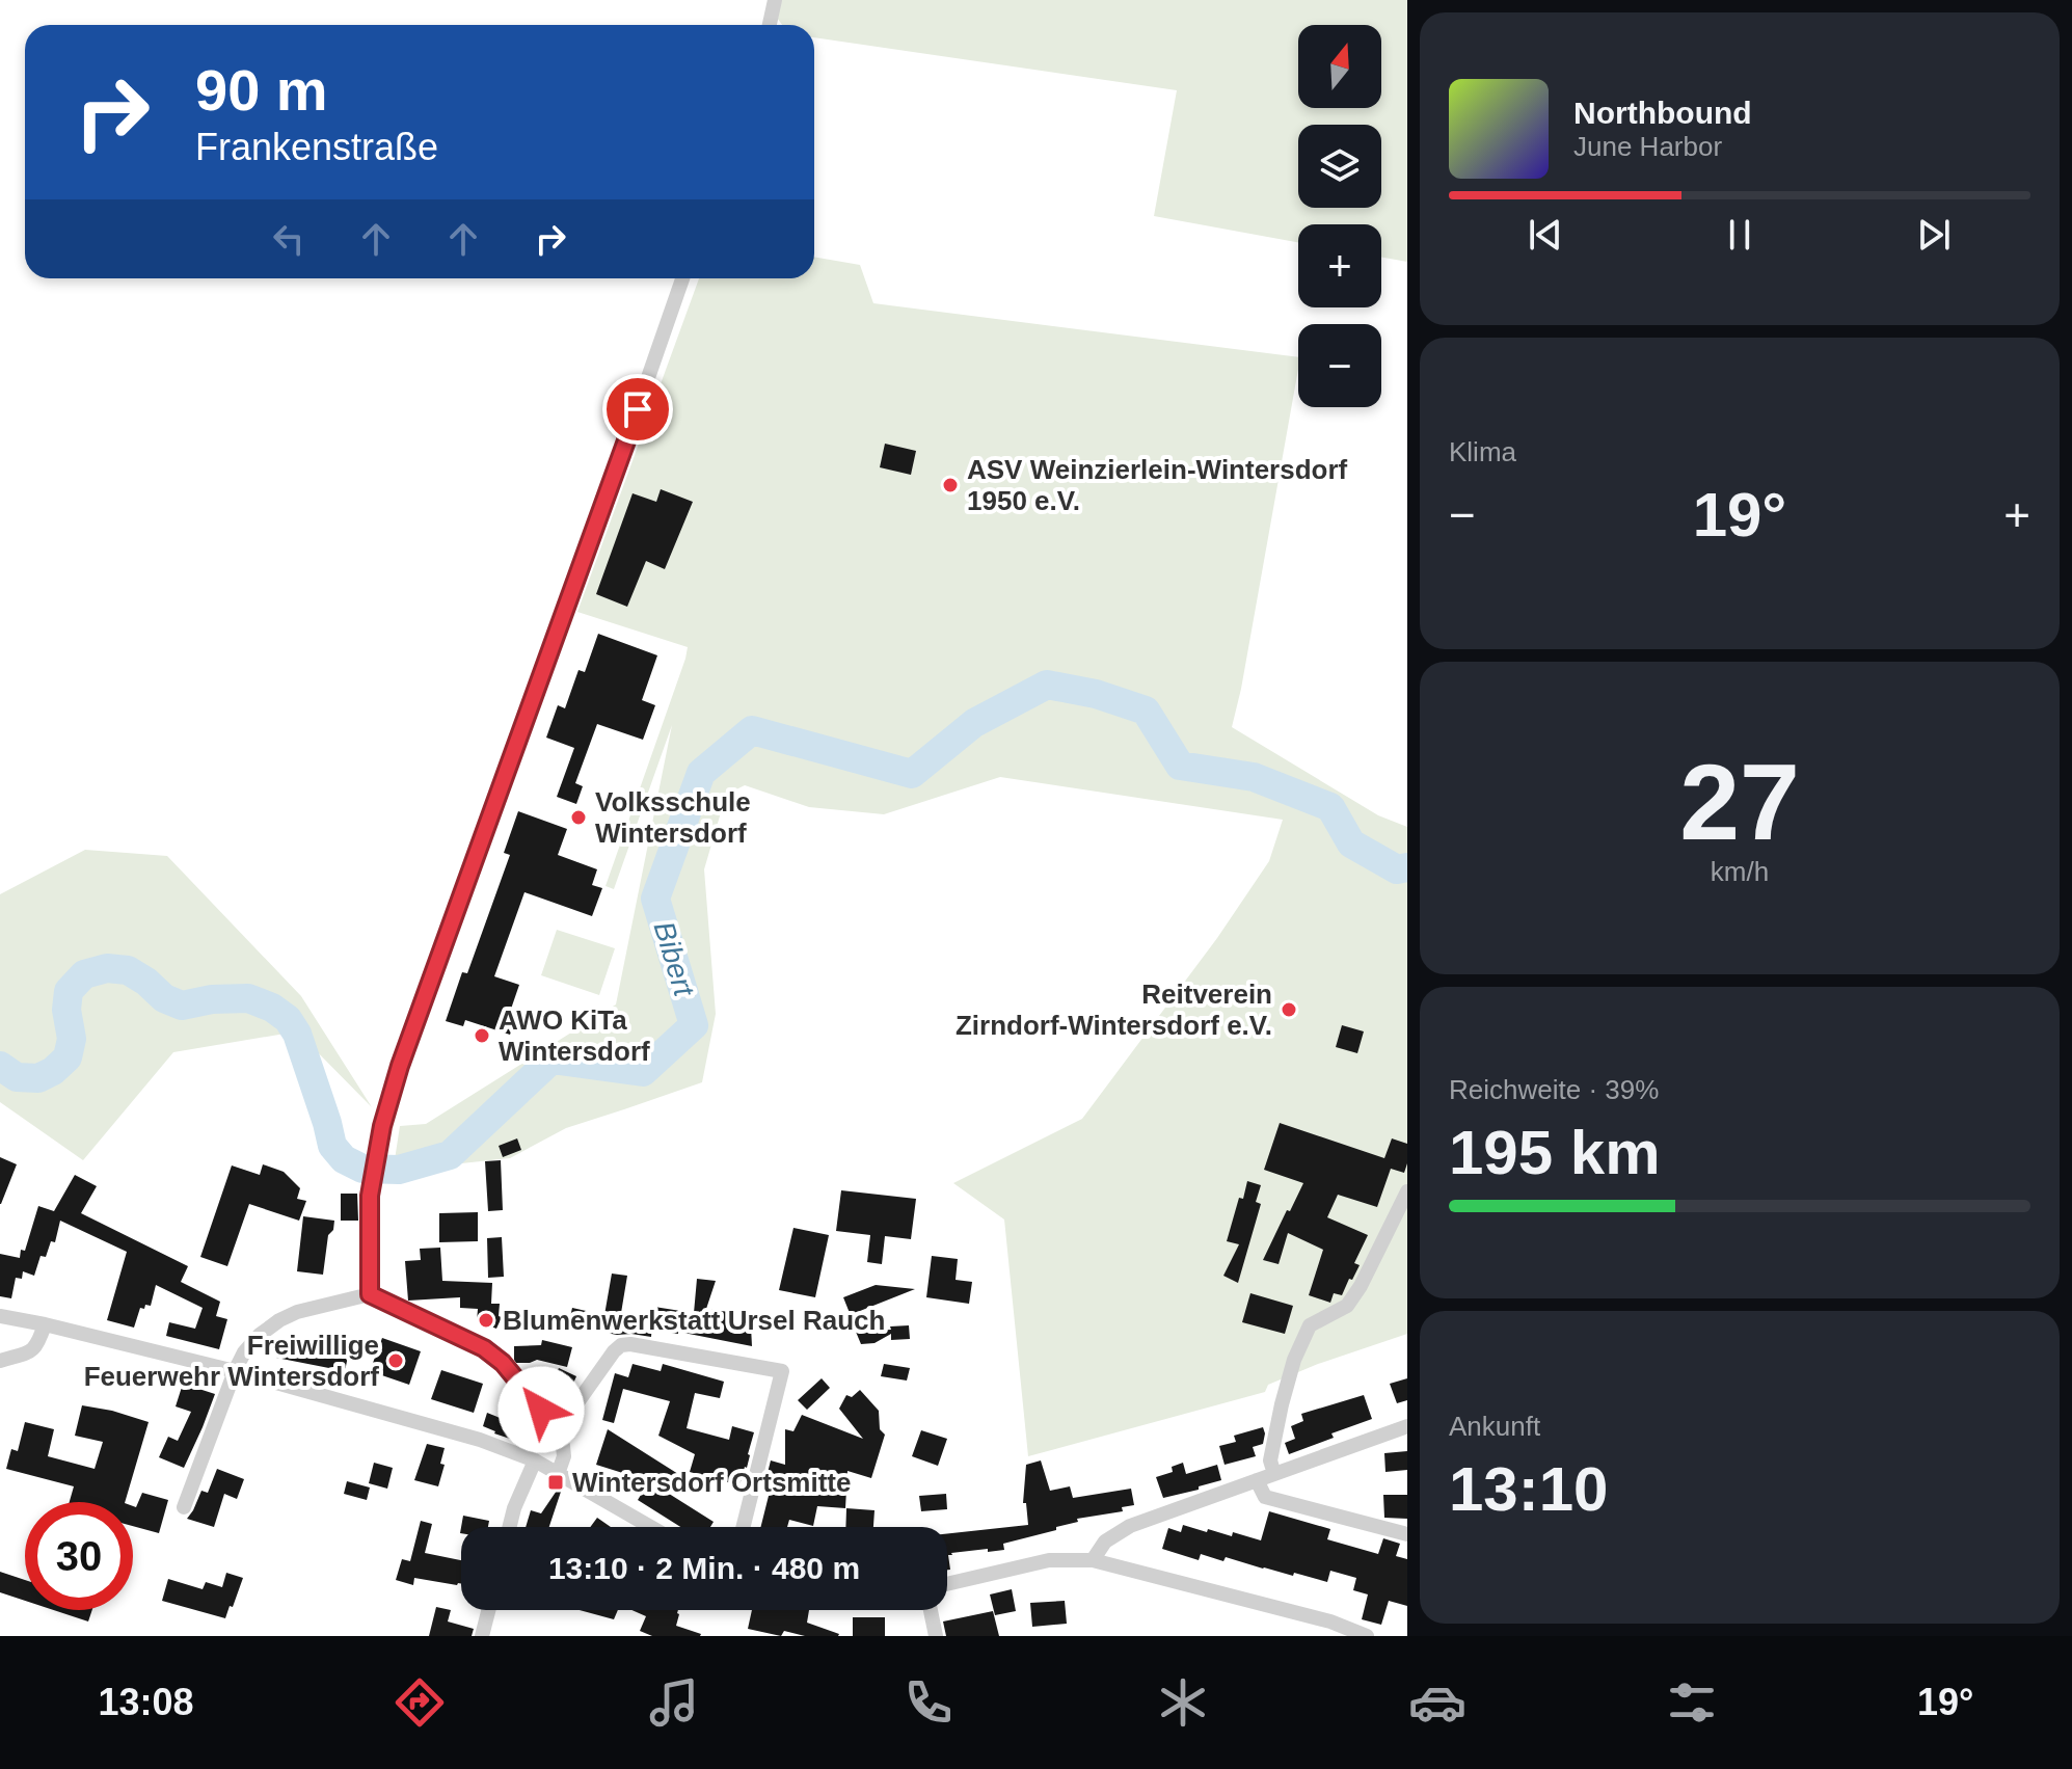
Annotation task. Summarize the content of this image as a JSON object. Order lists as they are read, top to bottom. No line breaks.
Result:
{"water":["Bibert"],"places":{"other":["ASV Weinzierlein-Wintersdorf 1950 e.V.","Volksschule Wintersdorf","Reitverein Zirndorf-Wintersdorf e.V.","AWO KiTa Wintersdorf","Blumenwerkstatt Ursel Rauch","Freiwillige Feuerwehr Wintersdorf"],"transit":["Wintersdorf Ortsmitte"]},"north":"top","page":{"map_buttons":["+","−"],"turn":["90 m","Frankenstraße"],"song":["Northbound","June Harbor"],"tile":["Klima",["27","km/h"],["Reichweite · 39%","195 km"],["Ankunft","13:10"]],"heat":["−","19°","+"],"limit":"30","trip":"13:10 · 2 Min. · 480 m","tabs":["13:08","19°"]}}
